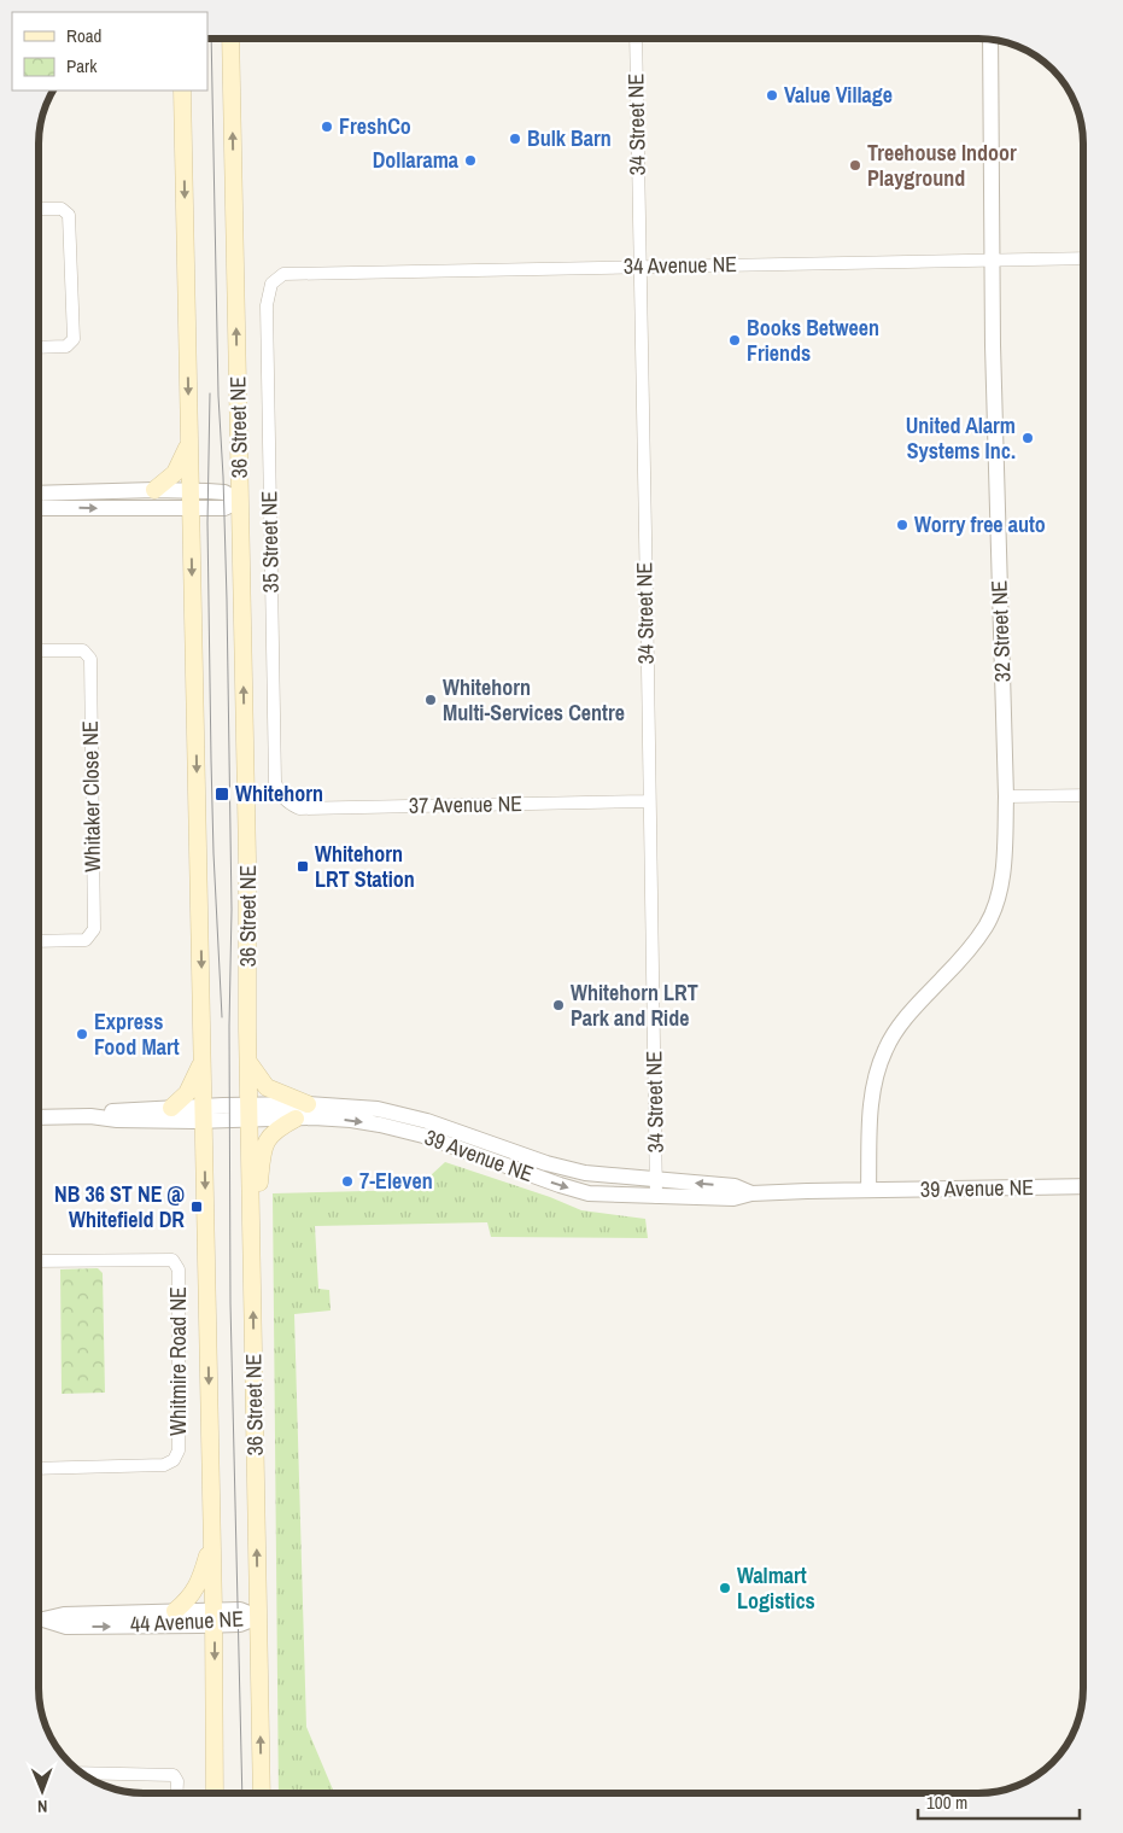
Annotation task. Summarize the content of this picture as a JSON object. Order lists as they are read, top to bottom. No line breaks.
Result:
{"streets":{"main road":["36 Street NE"],"street":["34 Street NE","34 Avenue NE","35 Street NE","32 Street NE","Whitaker Close NE","37 Avenue NE","39 Avenue NE","Whitmire Road NE","44 Avenue NE"]},"crossings":[["34 Street NE","34 Avenue NE"],["34 Street NE","37 Avenue NE"],["34 Street NE","39 Avenue NE"],["34 Avenue NE","35 Street NE"],["34 Avenue NE","32 Street NE"],["36 Street NE","39 Avenue NE"],["36 Street NE","44 Avenue NE"],["35 Street NE","37 Avenue NE"],["32 Street NE","39 Avenue NE"]],"places":{"other":["Value Village","FreshCo","Bulk Barn","Dollarama","Treehouse Indoor Playground","Books Between Friends","United Alarm Systems Inc.","Worry free auto","Whitehorn Multi-Services Centre","Whitehorn LRT Park and Ride","Express Food Mart","7-Eleven","Walmart Logistics"],"transit":["Whitehorn","Whitehorn LRT Station","NB 36 ST NE @ Whitefield DR"]},"legend":["Road","Park"],"scale_bar":"100 m","north":"bottom"}
